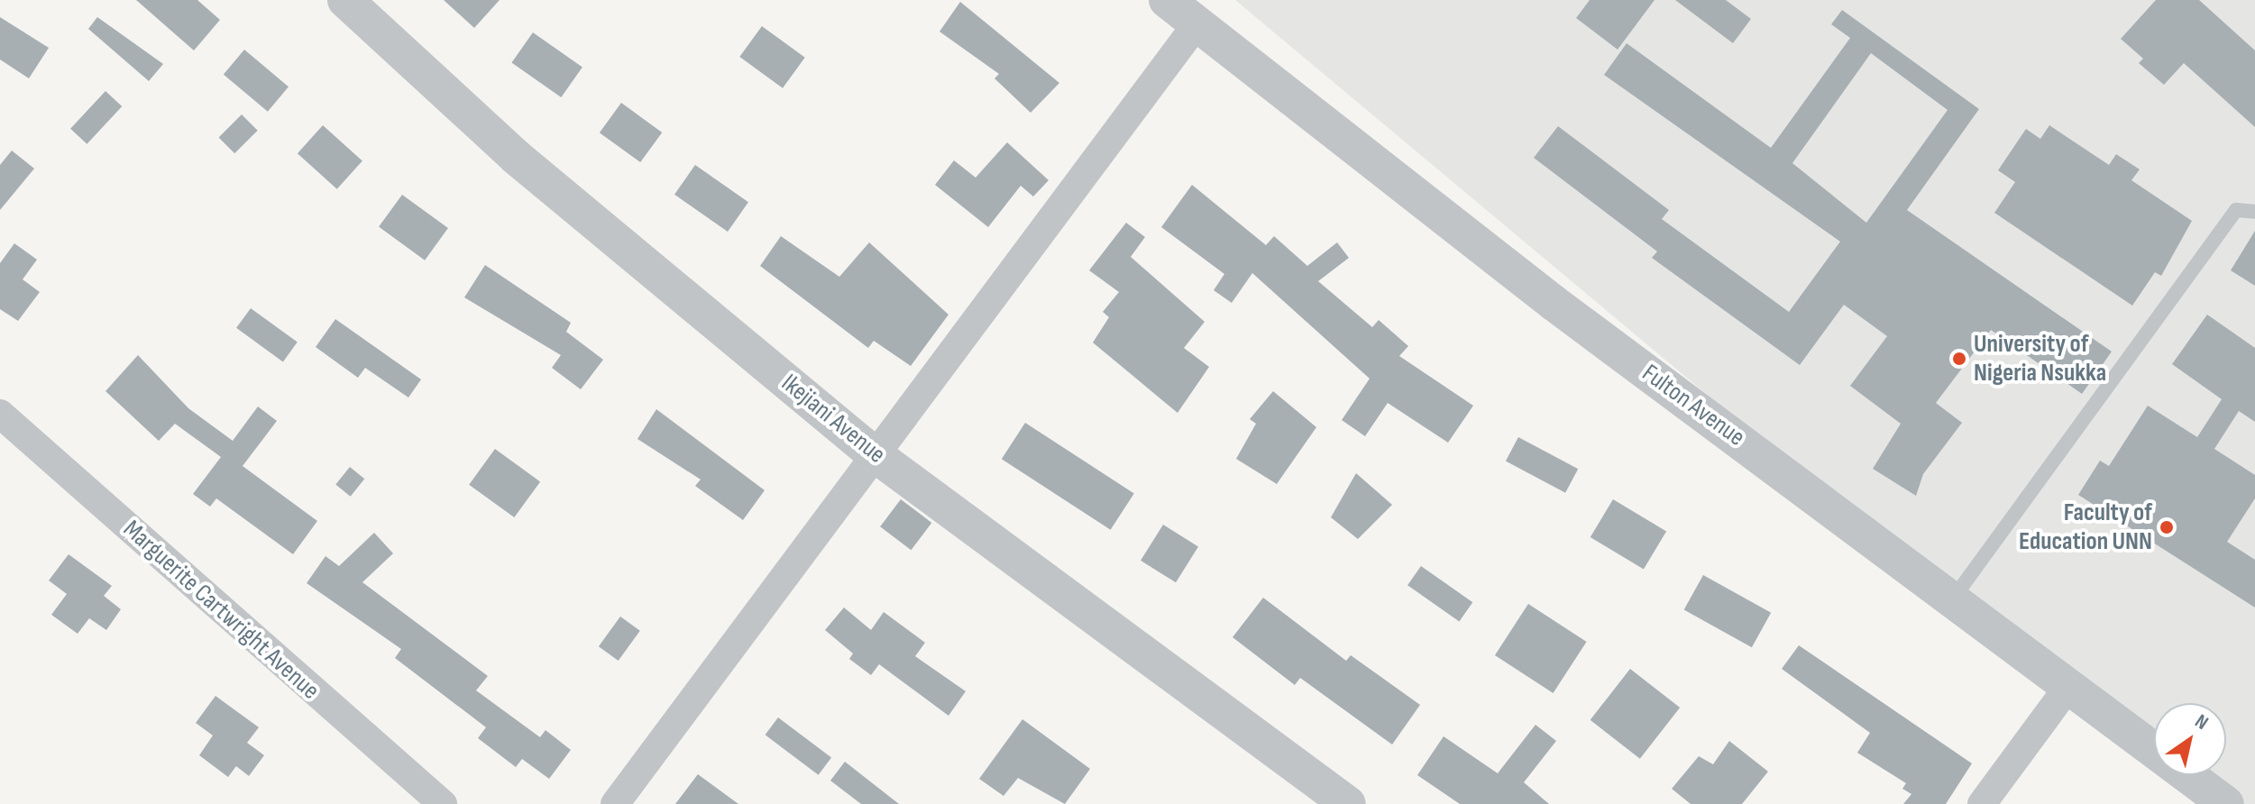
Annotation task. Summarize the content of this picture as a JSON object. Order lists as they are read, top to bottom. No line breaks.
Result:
{"streets":{"street":["Fulton Avenue","Ikejiani Avenue","Marguerite Cartwright Avenue"]},"places":["University of Nigeria Nsukka","Faculty of Education UNN"],"north":"top right"}
